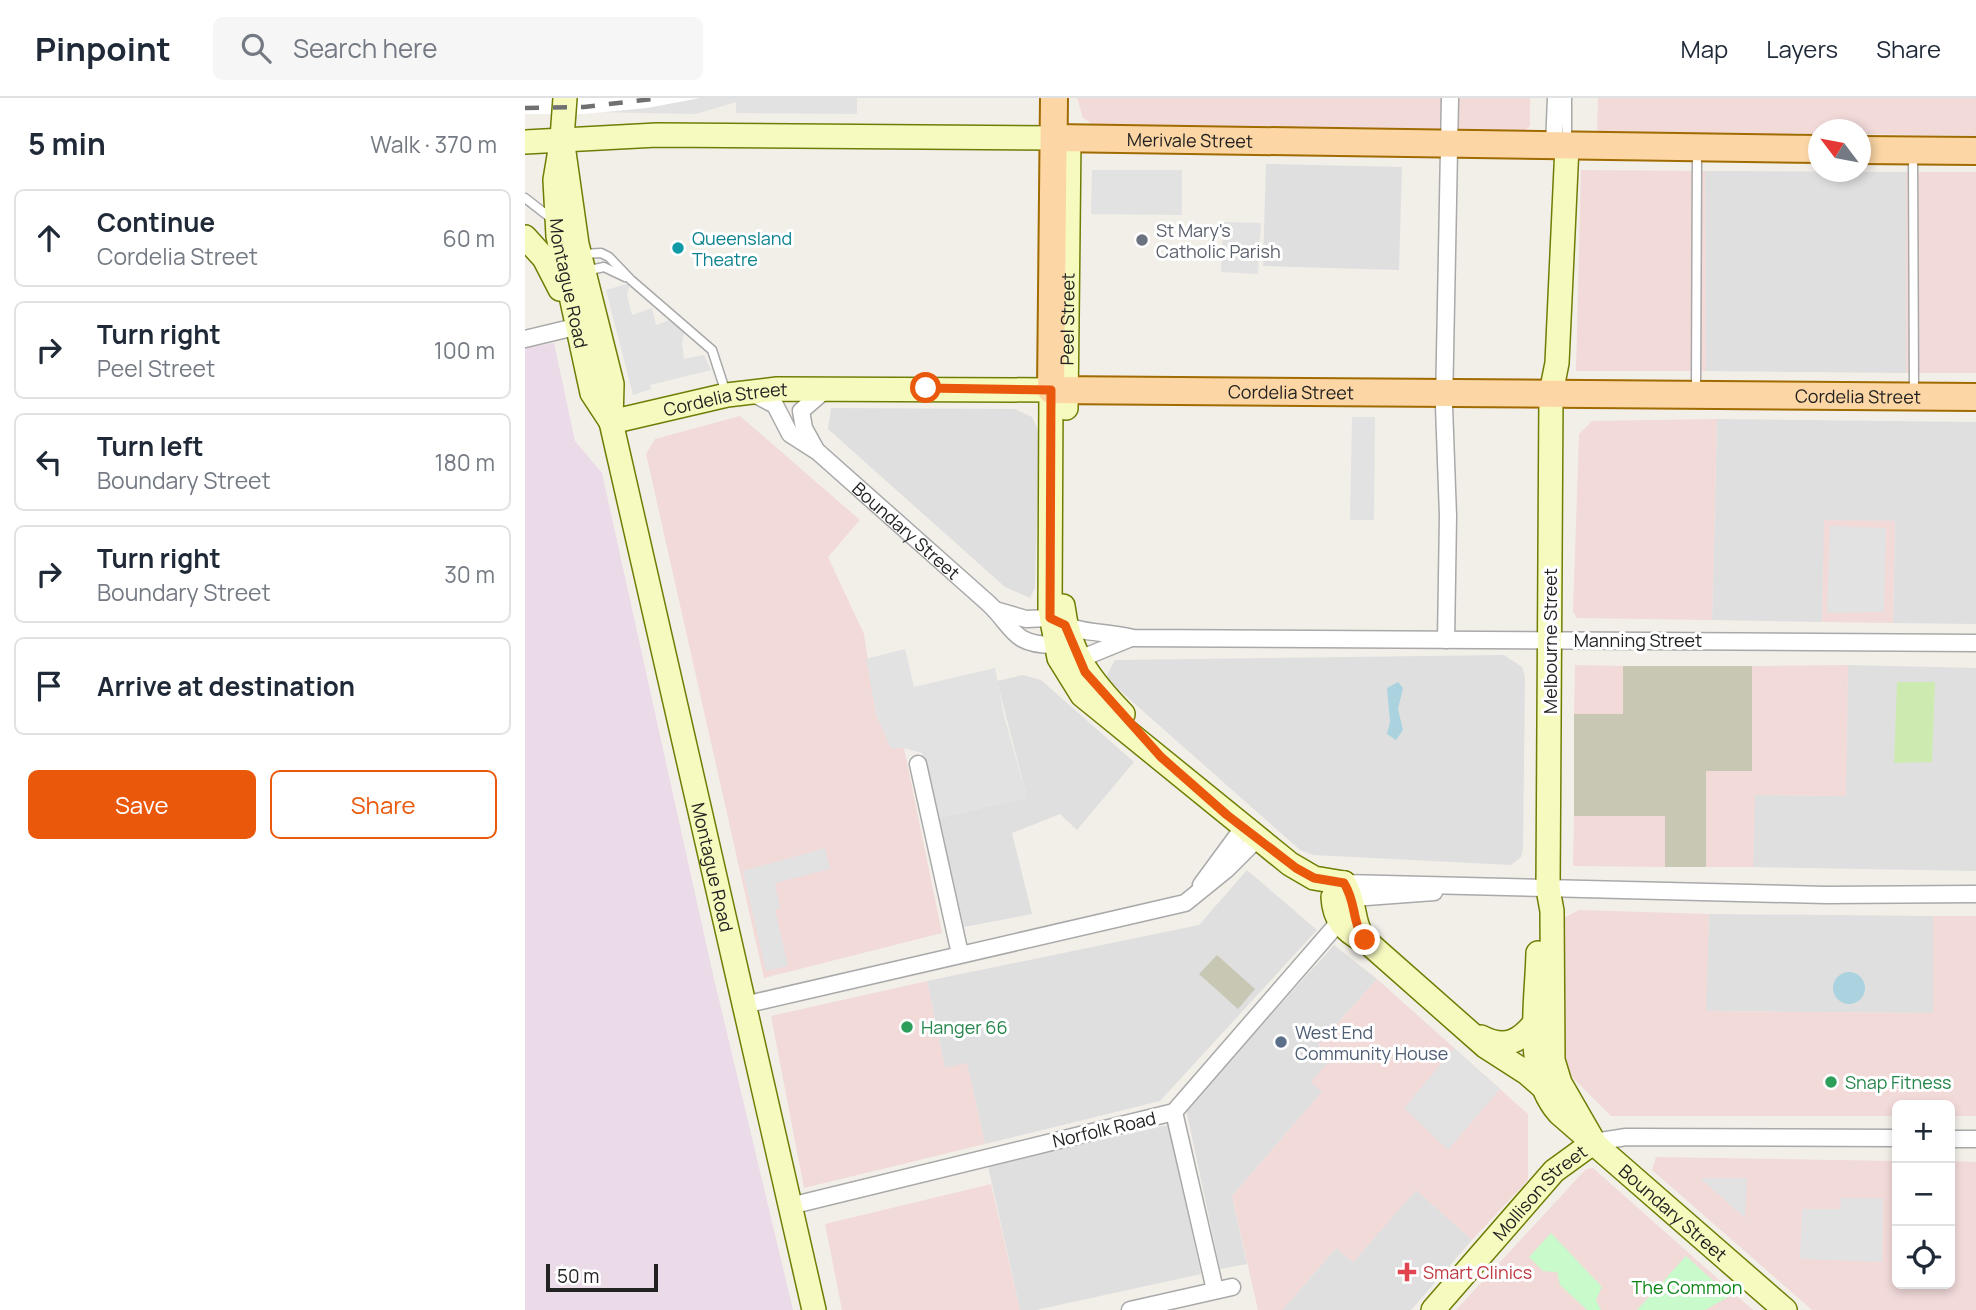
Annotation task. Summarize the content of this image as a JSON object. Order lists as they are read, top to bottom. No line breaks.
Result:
{"streets":{"main road":["Merivale Street","Peel Street","Cordelia Street"],"street":["Montague Road","Boundary Street","Manning Street","Melbourne Street","Norfolk Road","Mollison Street"]},"crossings":[["Merivale Street","Montague Road"],["Merivale Street","Peel Street"],["Merivale Street","Melbourne Street"],["Montague Road","Cordelia Street"],["Montague Road","Norfolk Road"],["Peel Street","Cordelia Street"],["Peel Street","Boundary Street"],["Peel Street","Manning Street"],["Cordelia Street","Boundary Street"],["Cordelia Street","Melbourne Street"],["Boundary Street","Manning Street"],["Boundary Street","Melbourne Street"],["Boundary Street","Mollison Street"],["Manning Street","Melbourne Street"],["Melbourne Street","Mollison Street"]],"parks":["The Common"],"places":{"other":["St Mary's Catholic Parish","Queensland Theatre","Hanger 66","West End Community House","Snap Fitness"],"health":["Smart Clinics"]},"scale_bar":"50 m","north":"top left","page":{"header":"Pinpoint","search":"Search here","nav":["Map","Layers","Share"],"heading":["5 min","Walk · 370 m"],"list":[["Continue","Cordelia Street","60 m"],["Turn right","Peel Street","100 m"],["Turn left","Boundary Street","180 m"],["Turn right","Boundary Street","30 m"],"Arrive at destination"],"buttons":["Save","Share"],"map_buttons":["+","−"],"scale":"50 m"}}
